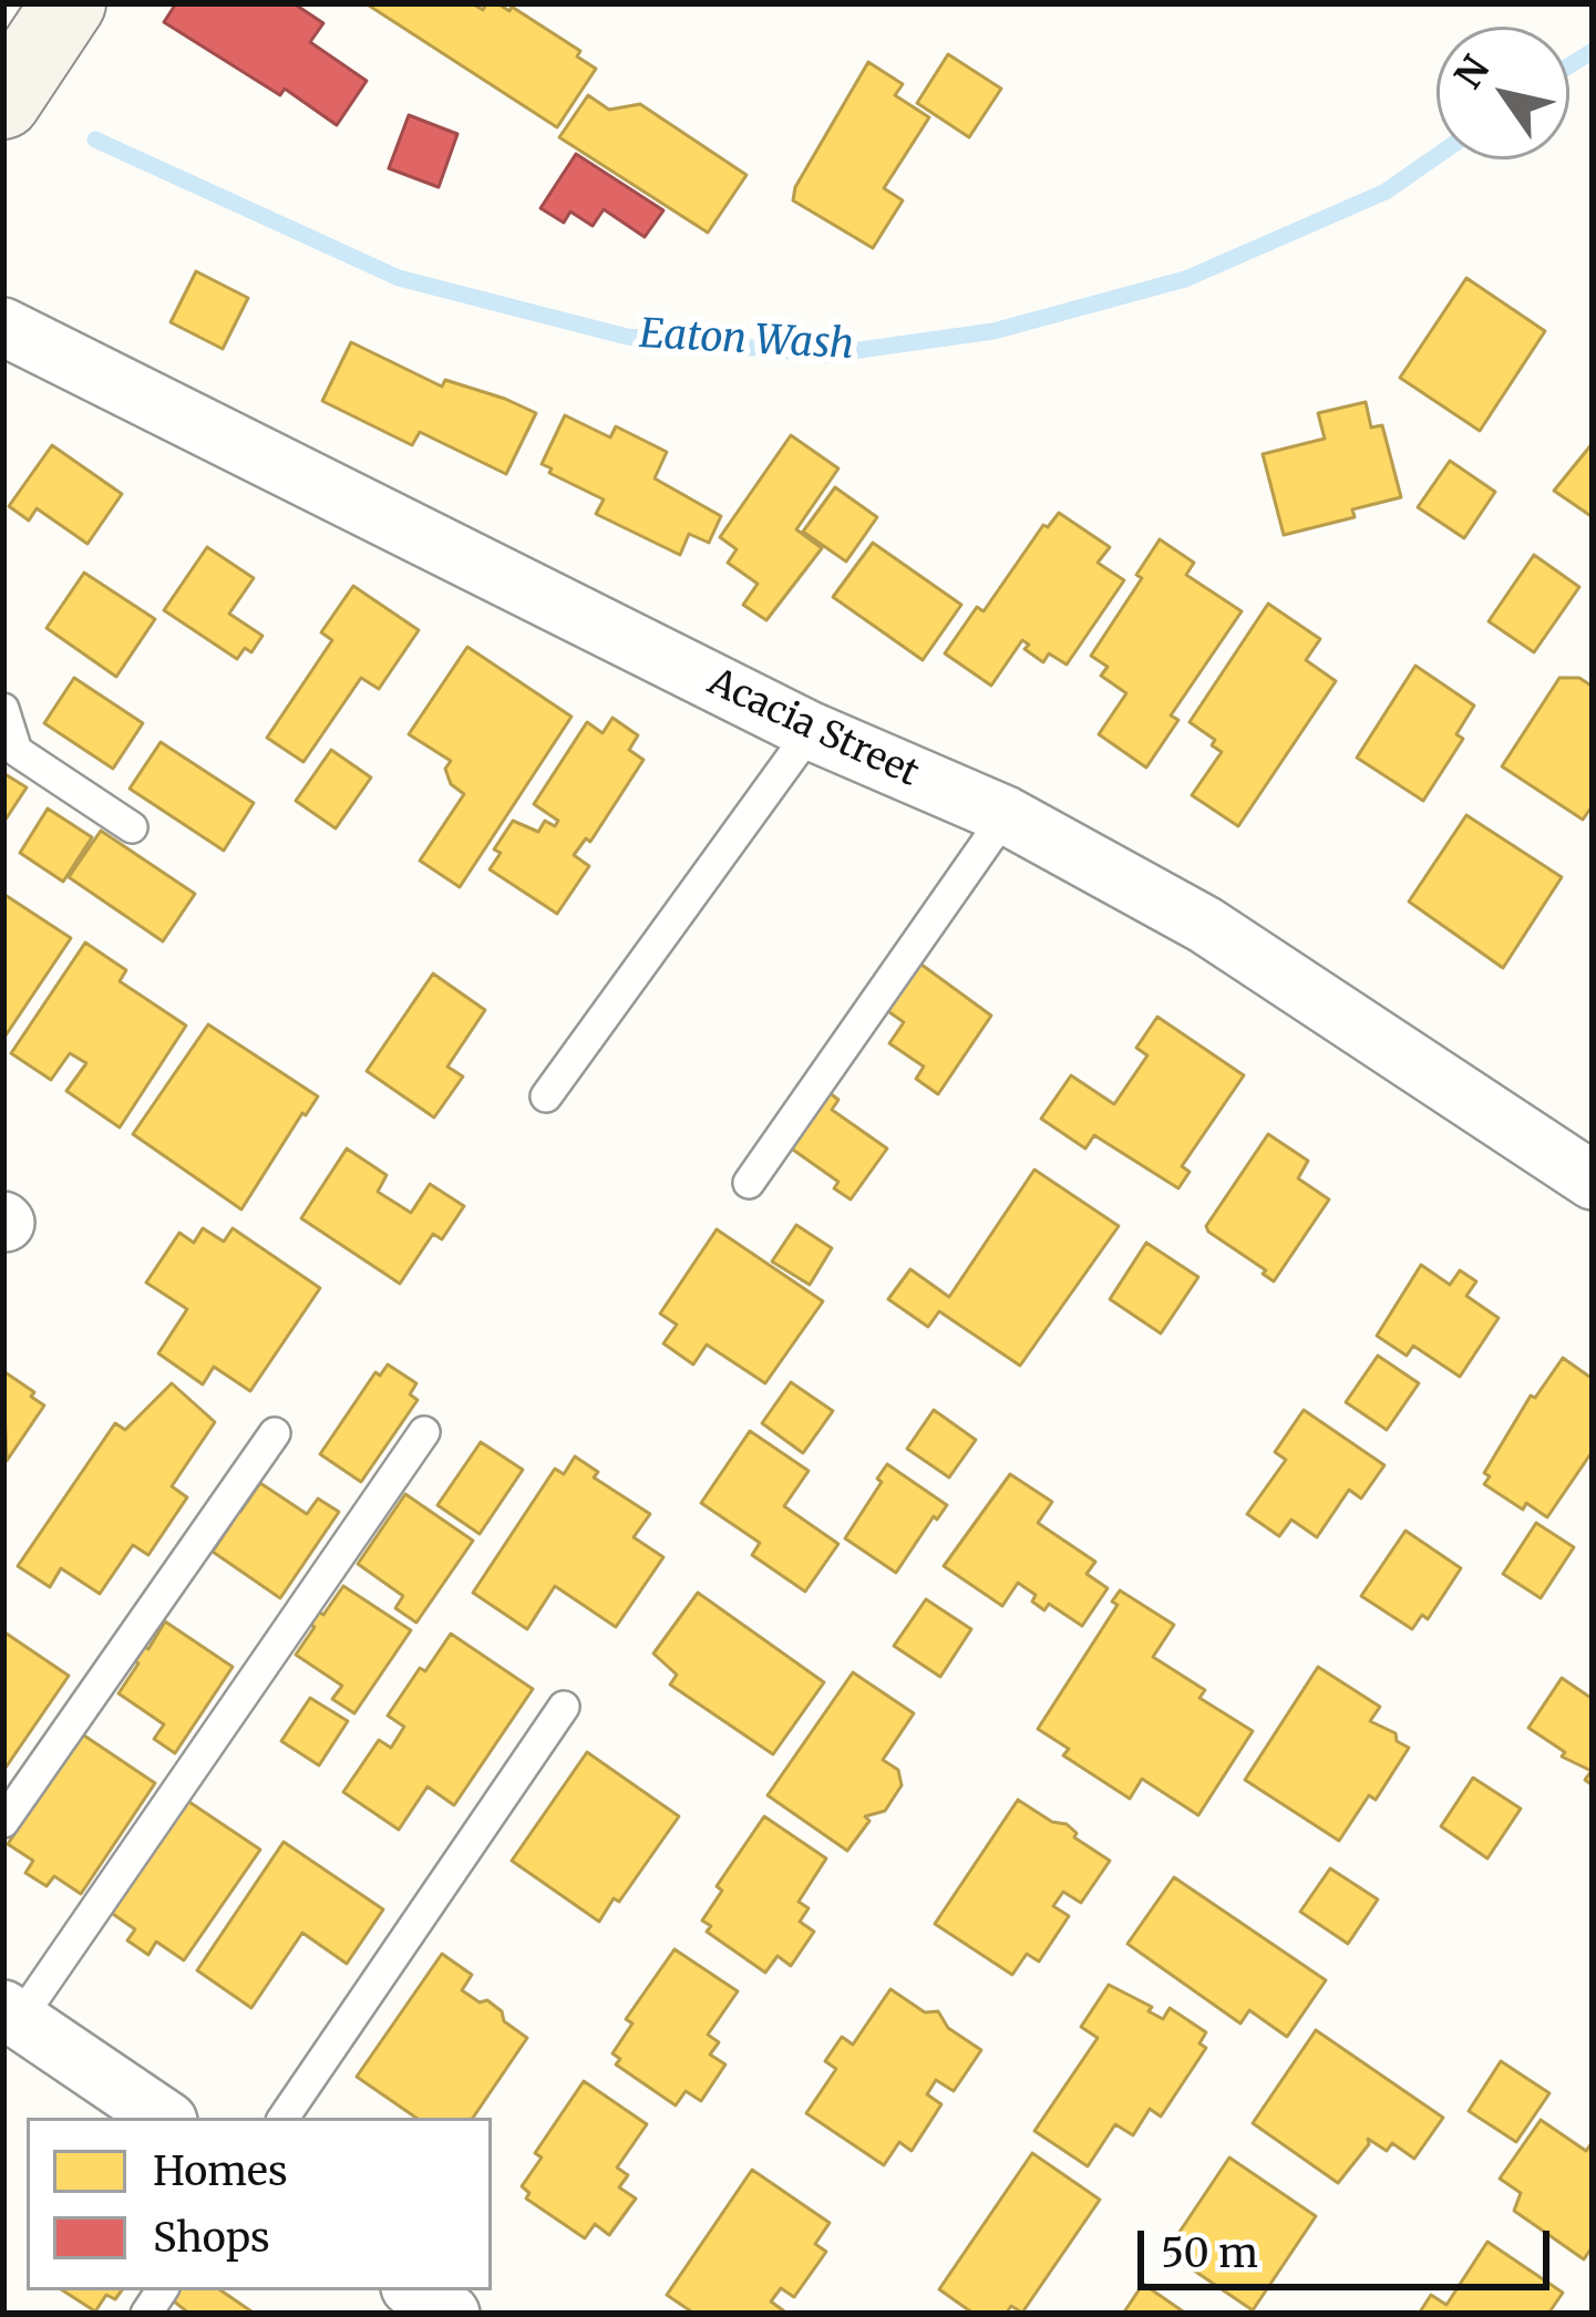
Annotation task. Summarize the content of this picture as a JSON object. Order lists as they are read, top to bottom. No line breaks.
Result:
{"streets":{"street":["Acacia Street"]},"water":["Eaton Wash"],"legend":["Homes","Shops"],"scale_bar":"50 m","north":"top left"}
